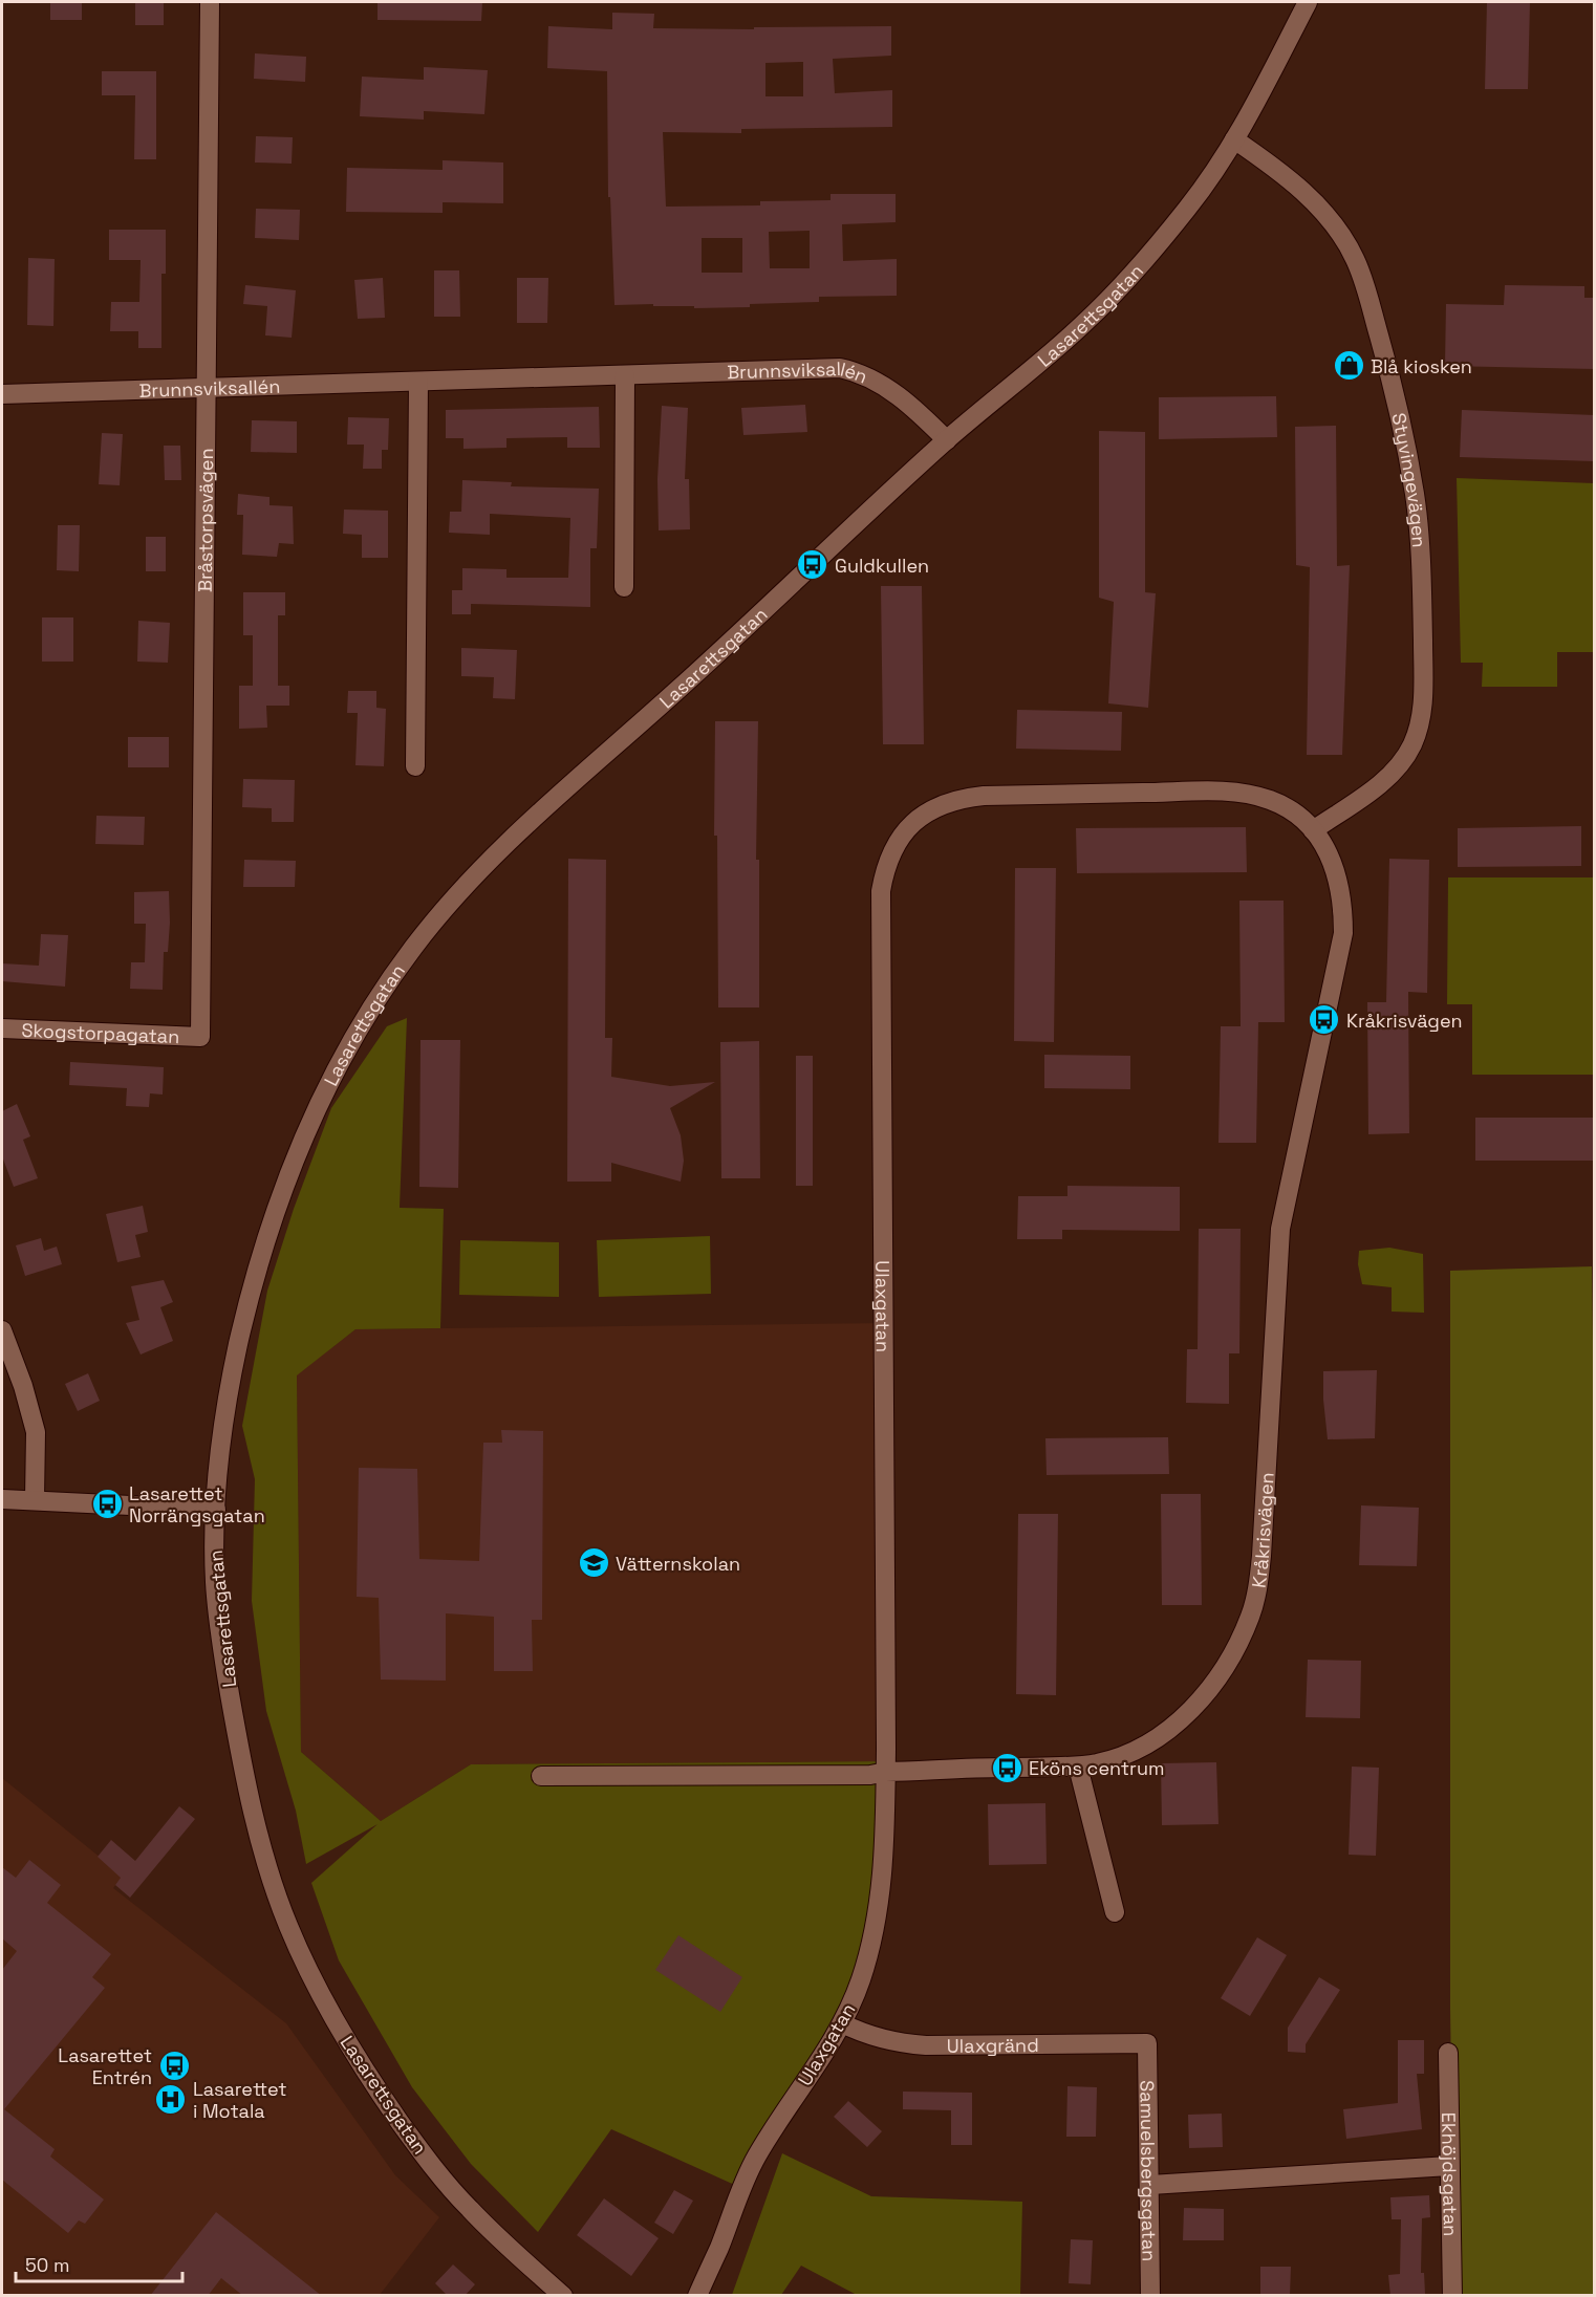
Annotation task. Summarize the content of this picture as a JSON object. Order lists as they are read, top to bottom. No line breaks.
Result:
{"streets":{"street":["Lasarettsgatan","Brunnsviksallén","Styvingevägen","Bråstorpsvägen","Skogstorpagatan","Ulaxgatan","Kråkrisvägen","Ulaxgränd","Samuelsbergsgatan","Ekhöjdsgatan"]},"crossings":[["Lasarettsgatan","Brunnsviksallén"],["Lasarettsgatan","Styvingevägen"],["Brunnsviksallén","Bråstorpsvägen"],["Styvingevägen","Kråkrisvägen"],["Bråstorpsvägen","Skogstorpagatan"],["Ulaxgatan","Kråkrisvägen"],["Ulaxgatan","Ulaxgränd"],["Ulaxgränd","Samuelsbergsgatan"]],"places":{"shop":["Blå kiosken"],"bus stop":["Guldkullen","Kråkrisvägen","Lasarettet Norrängsgatan","Eköns centrum","Lasarettet Entrén"],"school or university":["Vätternskolan"],"hospital":["Lasarettet i Motala"]},"scale_bar":"50 m"}
